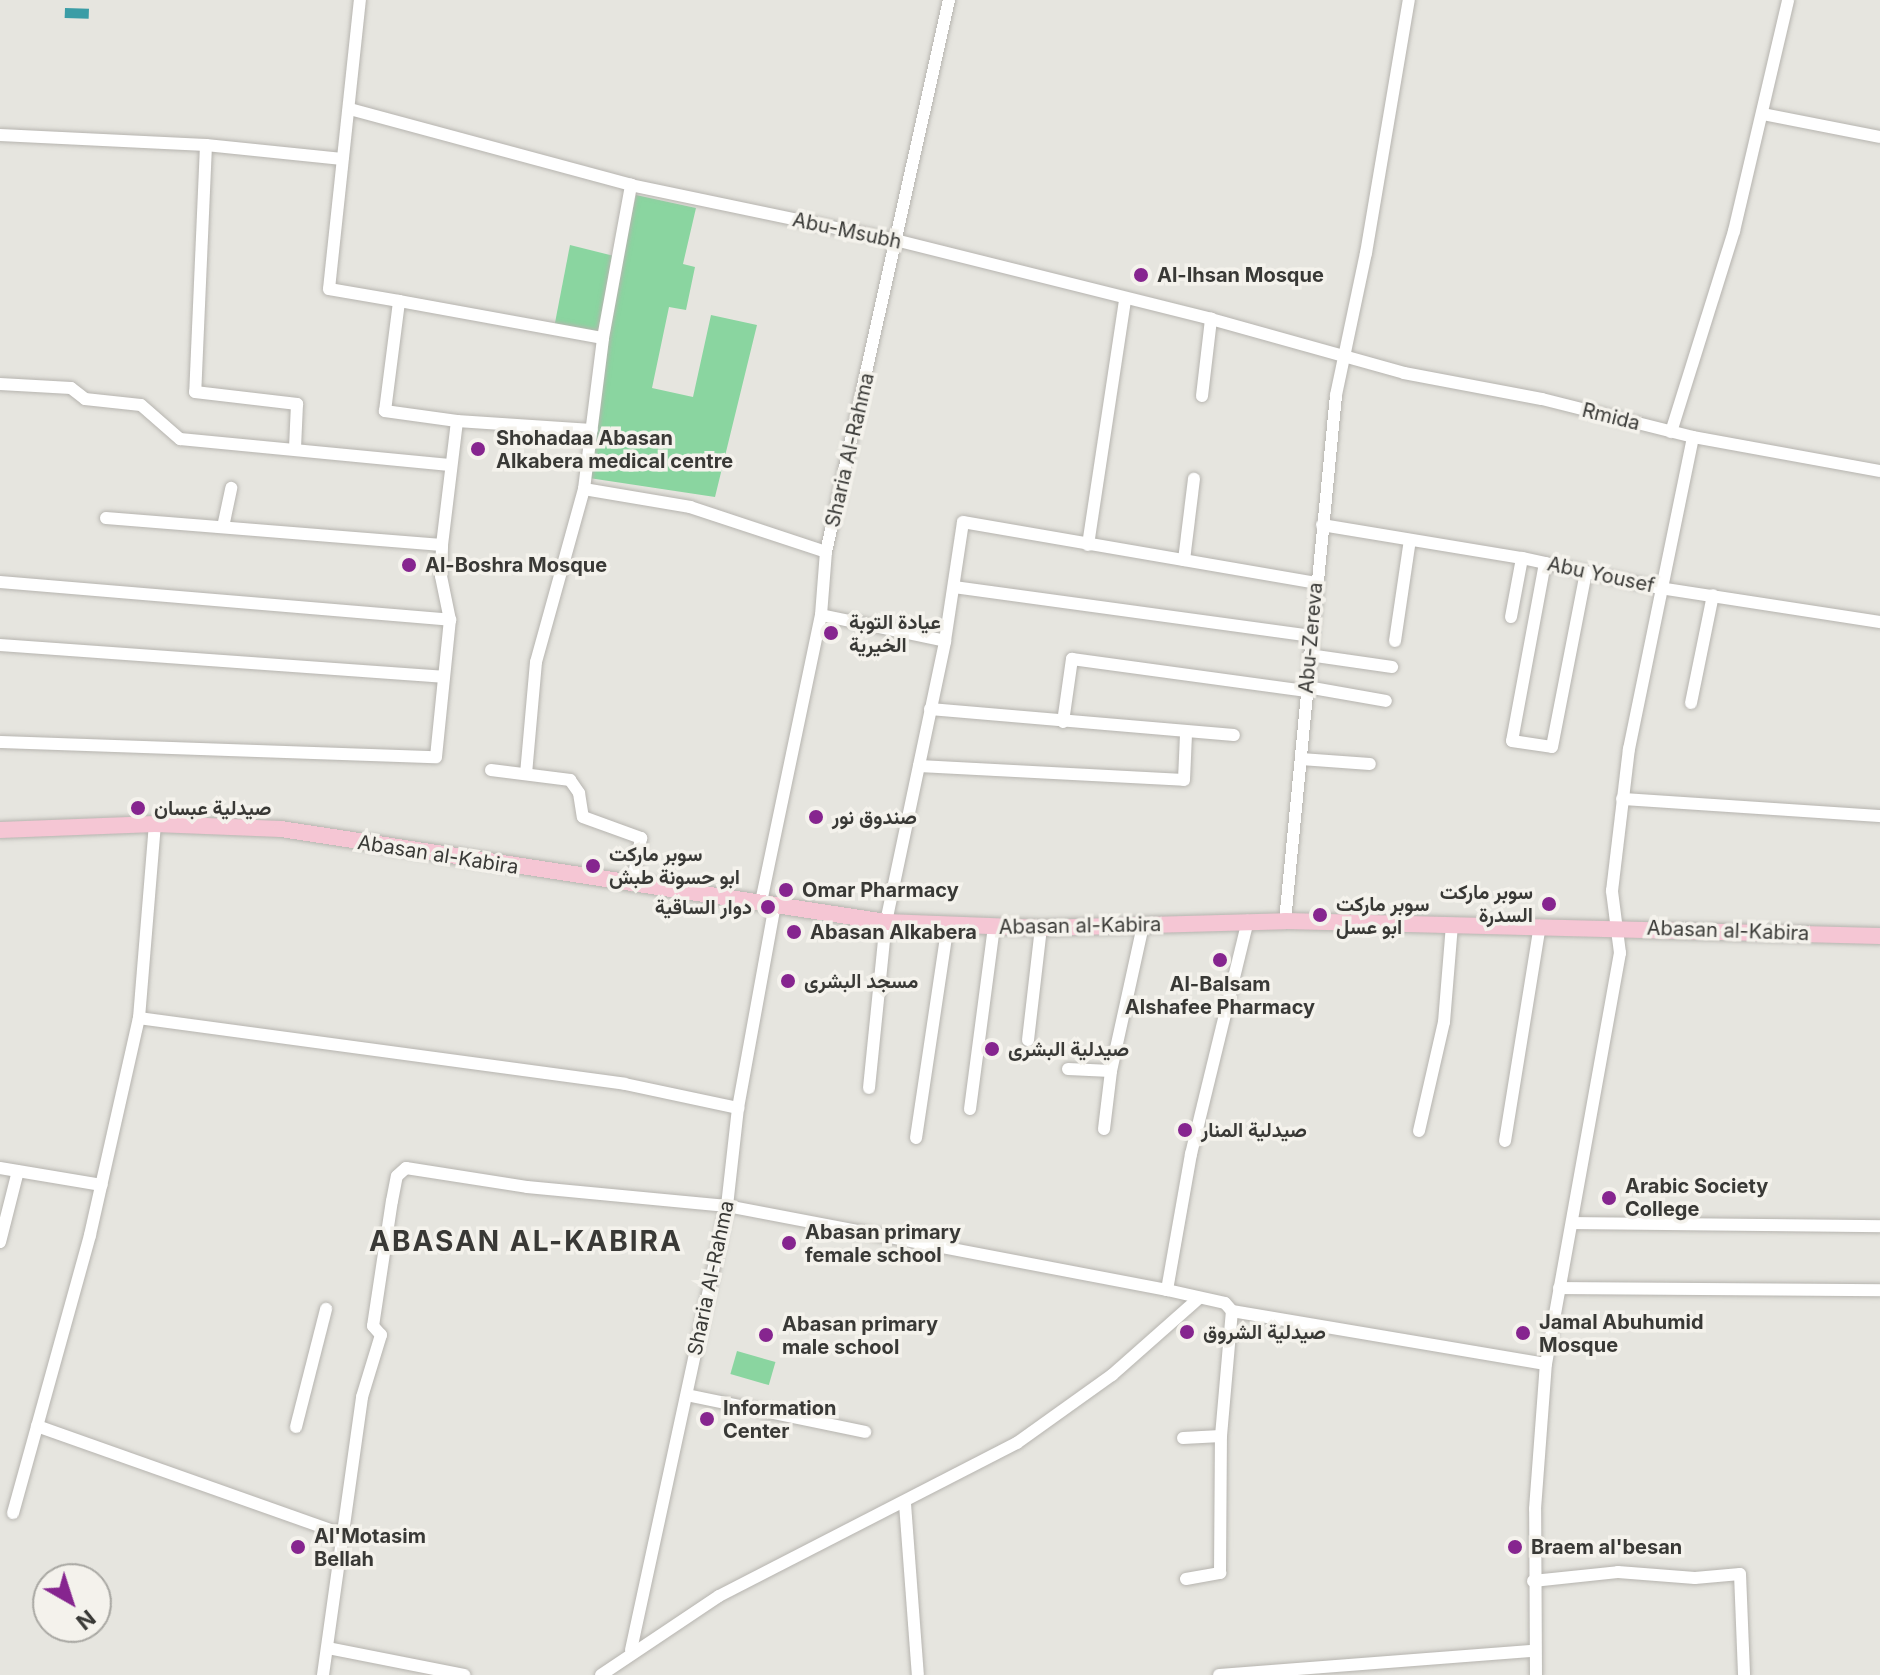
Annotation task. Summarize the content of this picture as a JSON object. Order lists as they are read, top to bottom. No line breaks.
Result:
{"streets":{"main road":["Abasan al-Kabira"],"street":["Abu-Msubh","Rmida","Sharia Al-Rahma","Abu Yousef","Abu-Zereva"]},"crossings":[["Abu-Msubh","Rmida"],["Abu-Msubh","Sharia Al-Rahma"],["Abu-Msubh","Abu-Zereva"],["Rmida","Abu-Zereva"],["Sharia Al-Rahma","Abasan al-Kabira"],["Abu Yousef","Abu-Zereva"],["Abu-Zereva","Abasan al-Kabira"]],"districts":["ABASAN AL-KABIRA"],"places":["Al-Ihsan Mosque","Shohadaa Abasan Alkabera medical centre","Al-Boshra Mosque","عيادة التوبة الخيرية","صيدلية عبسان","صندوق نور","سوبر ماركت ابو حسونة طبش","Omar Pharmacy","سوبر ماركت السدرة","دوار الساقية","سوبر ماركت ابو عسل","Abasan Alkabera","Al-Balsam Alshafee Pharmacy","مسجد البشرى","صيدلية البشرى","صيدلية المنار","Arabic Society College","Abasan primary female school","صيدلية الشروق","Jamal Abuhumid Mosque","Abasan primary male school","Information Center","Al'Motasim Bellah","Braem al'besan"],"north":"bottom right"}
